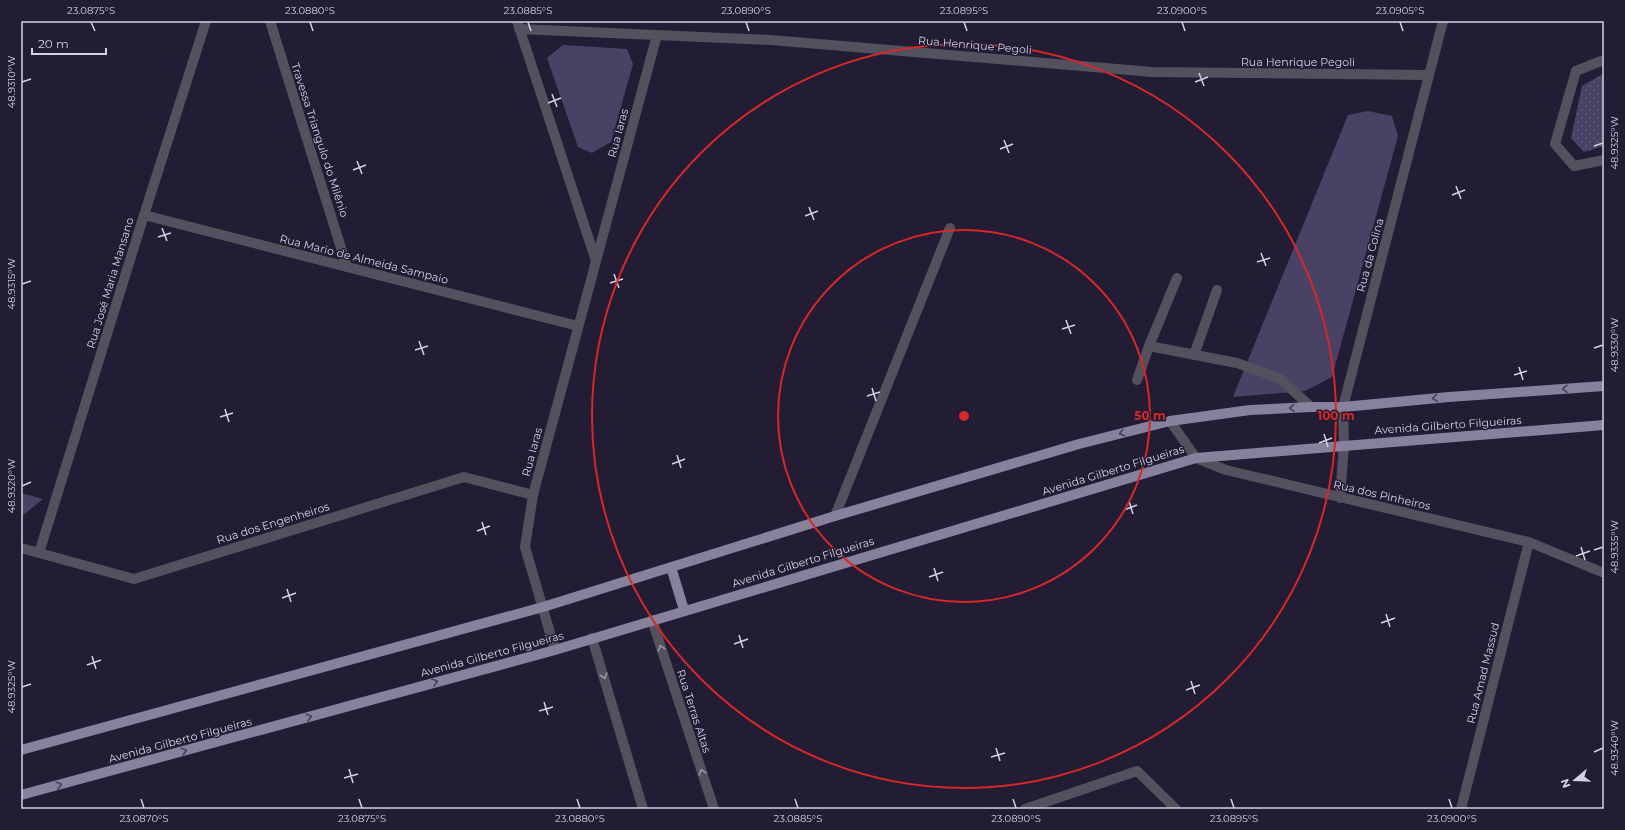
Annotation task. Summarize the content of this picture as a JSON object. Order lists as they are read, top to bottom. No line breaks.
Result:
{"streets":{"main road":["Avenida Gilberto Filgueiras"],"street":["Rua Henrique Pegoli","Rua Iaras","Travessa Triangulo do Milênio","Rua da Colina","Rua Mario de Almeida Sampaio","Rua José Maria Mansano","Rua dos Pinheiros","Rua dos Engenheiros","Rua Amad Massud","Rua Terras Altas"]},"crossings":[["Rua Henrique Pegoli","Rua Iaras"],["Rua Henrique Pegoli","Rua da Colina"],["Rua Iaras","Rua Mario de Almeida Sampaio"],["Rua Iaras","Avenida Gilberto Filgueiras"],["Rua Iaras","Rua dos Engenheiros"],["Travessa Triangulo do Milênio","Rua Mario de Almeida Sampaio"],["Rua da Colina","Avenida Gilberto Filgueiras"],["Rua da Colina","Rua dos Pinheiros"],["Rua Mario de Almeida Sampaio","Rua José Maria Mansano"],["Rua José Maria Mansano","Rua dos Engenheiros"],["Avenida Gilberto Filgueiras","Rua dos Pinheiros"],["Avenida Gilberto Filgueiras","Rua Terras Altas"],["Rua dos Pinheiros","Rua Amad Massud"]],"scale_bar":"20 m","north":"left","coordinates":["23.0875°S","23.0880°S","23.0885°S","23.0890°S","23.0895°S","23.0900°S","23.0905°S","48.9310°W","48.9325°W","48.9315°W","48.9330°W","48.9320°W","48.9335°W","48.9340°W","23.0870°S"],"rings":["50 m","100 m"]}
